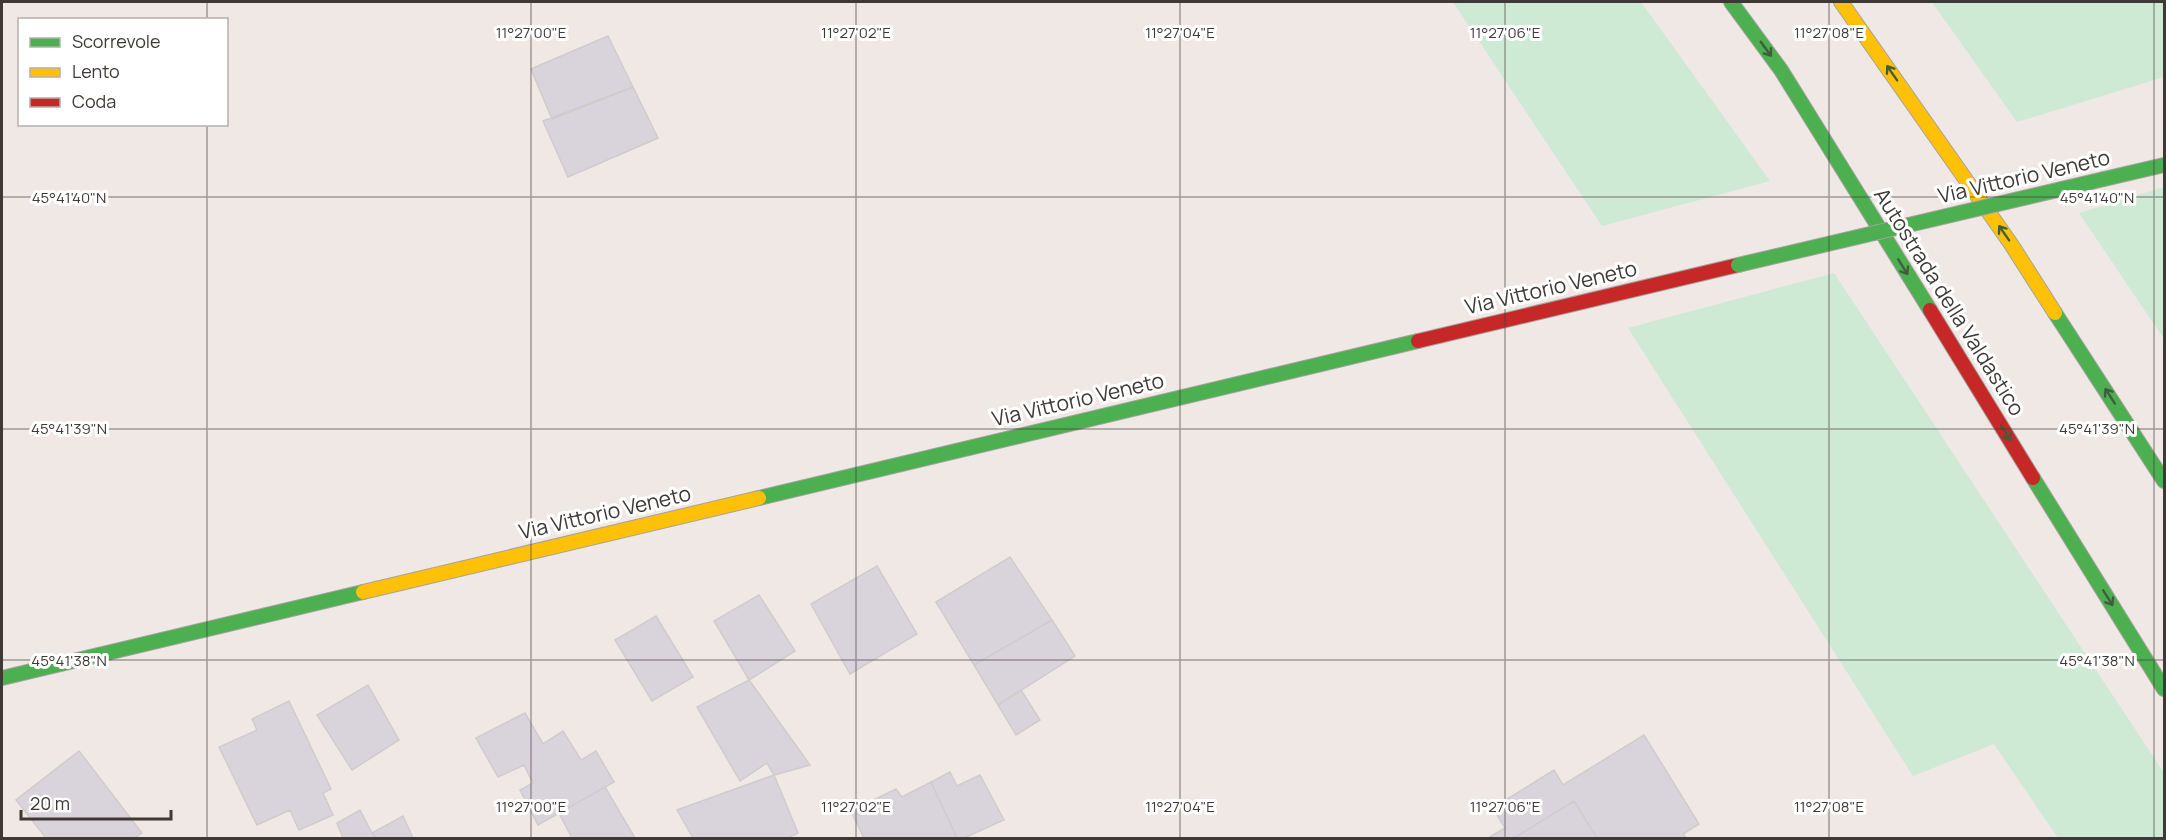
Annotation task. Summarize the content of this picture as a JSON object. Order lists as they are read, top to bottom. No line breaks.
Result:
{"streets":{"main road":["Via Vittorio Veneto","Autostrada della Valdastico"]},"legend":["Scorrevole","Lento","Coda"],"scale_bar":"20 m","coordinates":["11°27'00\"E","11°27'02\"E","11°27'04\"E","11°27'06\"E","11°27'08\"E","45°41'40\"N","45°41'39\"N","45°41'38\"N"]}
